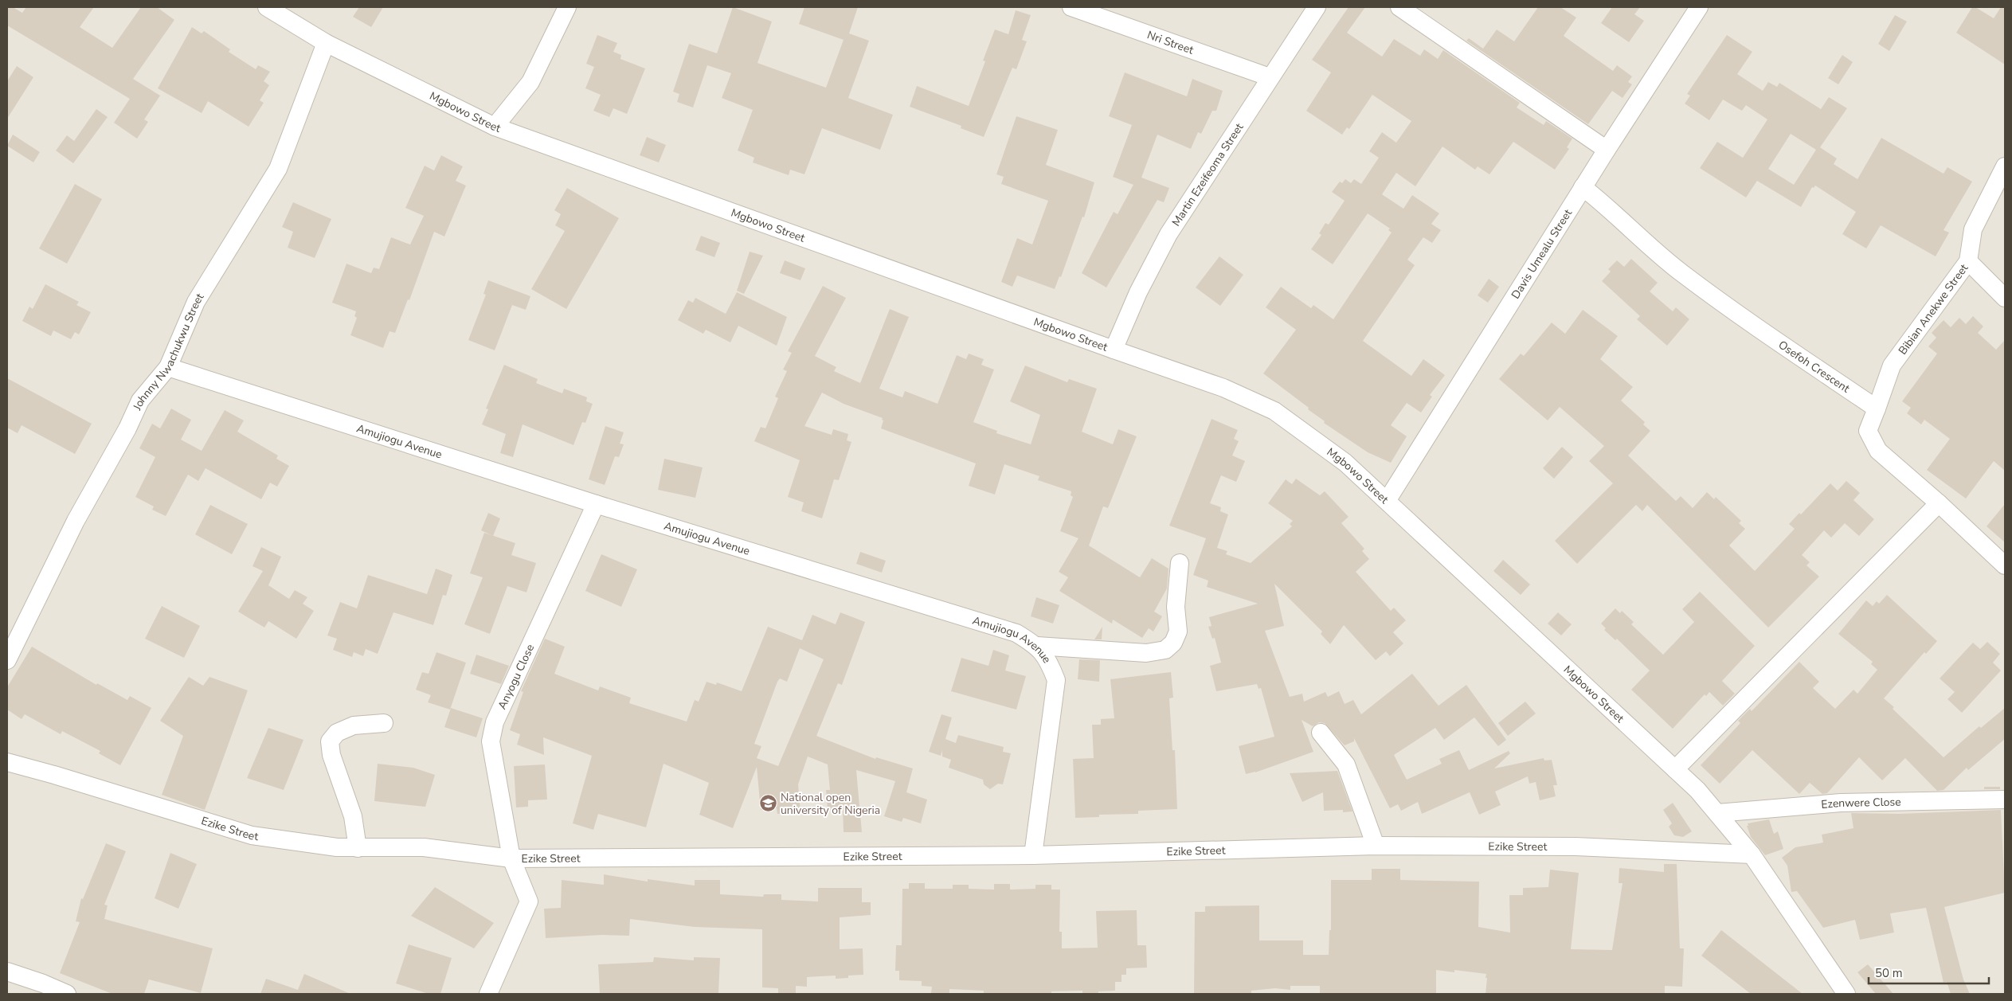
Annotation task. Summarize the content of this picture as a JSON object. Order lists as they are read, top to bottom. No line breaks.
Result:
{"streets":{"street":["Nri Street","Mgbowo Street","Martin Ezeifeoma Street","Davis Umealu Street","Bibian Anekwe Street","Johnny Nwachukwu Street","Osefoh Crescent","Amujiogu Avenue","Anyogu Close","Ezenwere Close","Ezike Street"]},"crossings":[["Nri Street","Martin Ezeifeoma Street"],["Mgbowo Street","Martin Ezeifeoma Street"],["Mgbowo Street","Davis Umealu Street"],["Mgbowo Street","Johnny Nwachukwu Street"],["Mgbowo Street","Ezenwere Close"],["Mgbowo Street","Ezike Street"],["Davis Umealu Street","Osefoh Crescent"],["Bibian Anekwe Street","Osefoh Crescent"],["Johnny Nwachukwu Street","Amujiogu Avenue"],["Amujiogu Avenue","Anyogu Close"],["Amujiogu Avenue","Ezike Street"],["Anyogu Close","Ezike Street"]],"places":{"school or university":["National open university of Nigeria"]},"scale_bar":"50 m"}
